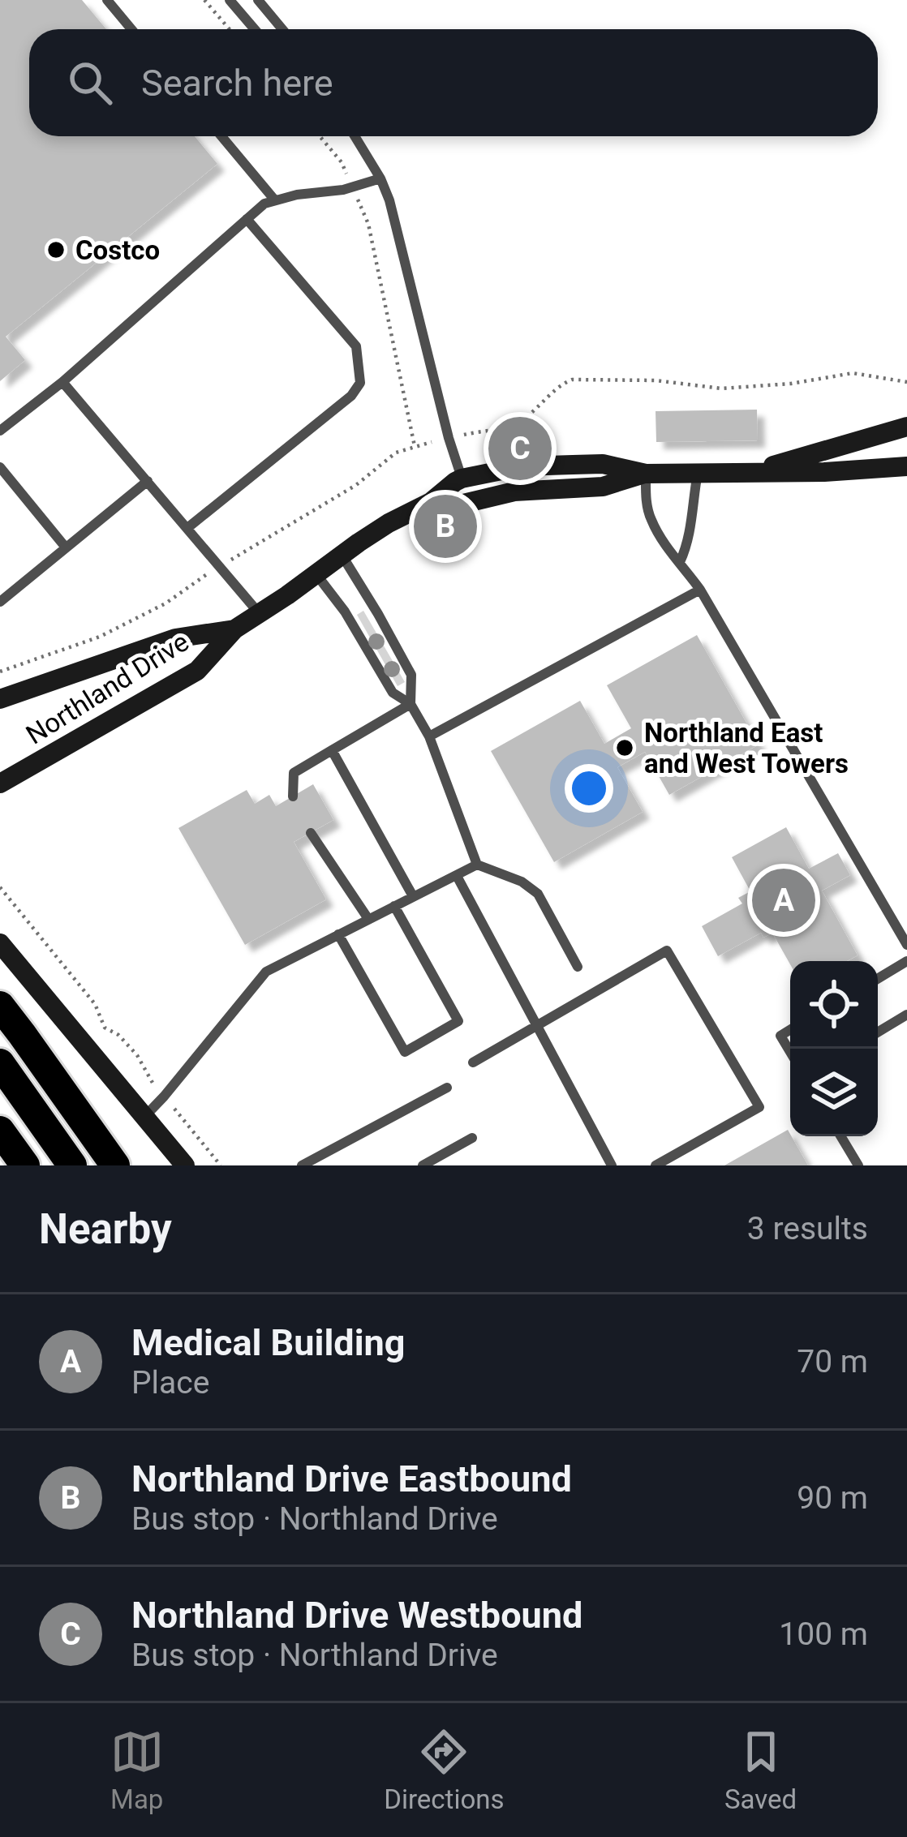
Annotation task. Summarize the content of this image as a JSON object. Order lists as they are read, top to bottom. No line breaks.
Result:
{"streets":{"main road":["Northland Drive"]},"places":["Costco","Northland East and West Towers"],"page":{"search":"Search here","pins":["C","B","A"],"heading":["Nearby","3 results"],"list":[{"mark":"A","name":"Medical Building","note":"Place","value":"70 m"},{"mark":"B","name":"Northland Drive Eastbound","note":"Bus stop · Northland Drive","value":"90 m"},{"mark":"C","name":"Northland Drive Westbound","note":"Bus stop · Northland Drive","value":"100 m"}],"nav":["Map","Directions","Saved"]}}
